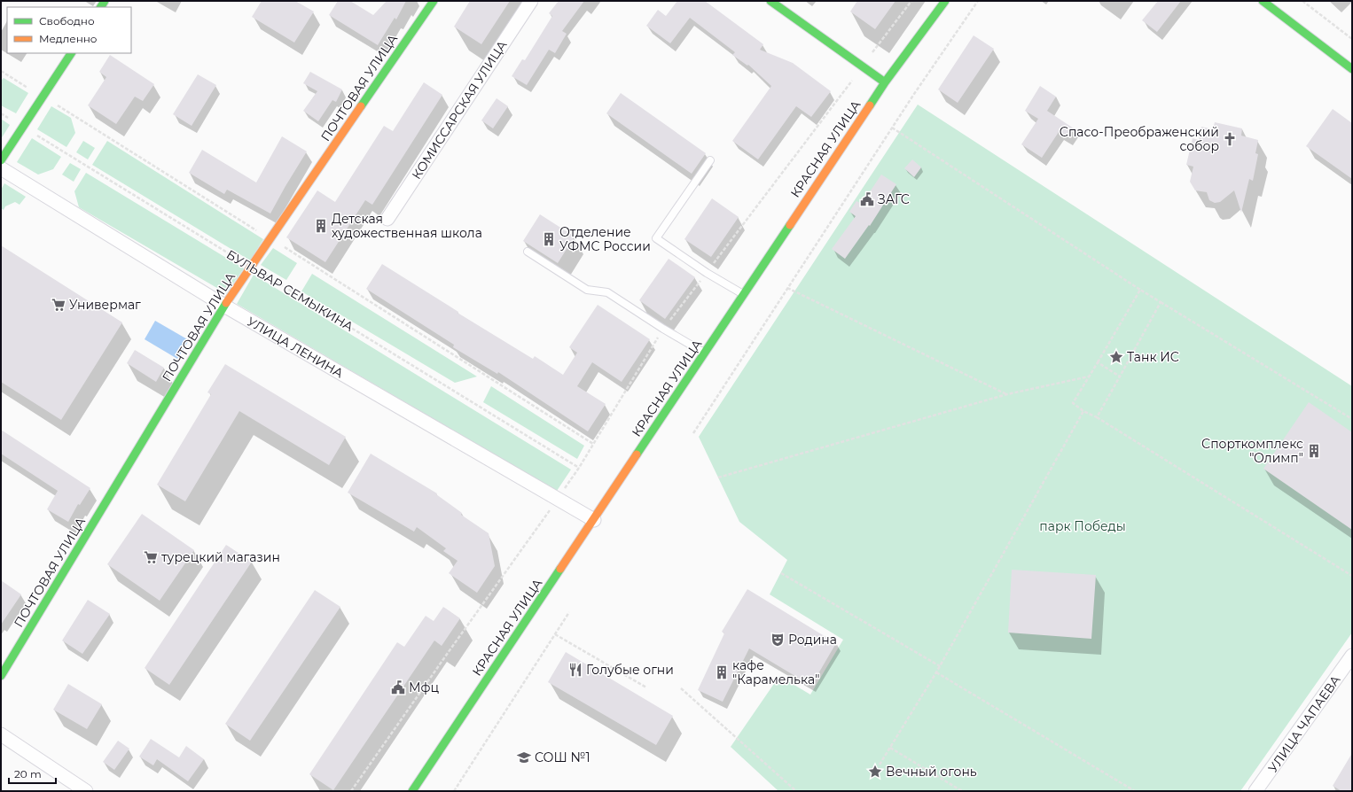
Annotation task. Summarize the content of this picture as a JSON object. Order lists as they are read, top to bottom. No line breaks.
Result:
{"streets":{"street":["ПОЧТОВАЯ УЛИЦА","КОМИССАРСКАЯ УЛИЦА","КРАСНАЯ УЛИЦА","УЛИЦА ЛЕНИНА","УЛИЦА ЧАПАЕВА"],"path":["БУЛЬВАР СЕМЫКИНА"]},"crossings":[["ПОЧТОВАЯ УЛИЦА","БУЛЬВАР СЕМЫКИНА"],["ПОЧТОВАЯ УЛИЦА","УЛИЦА ЛЕНИНА"],["КРАСНАЯ УЛИЦА","УЛИЦА ЛЕНИНА"]],"parks":["парк Победы"],"places":{"church":["Спасо-Преображенский собор"],"public building":["ЗАГС","Мфц"],"building":["Детская художественная школа","Отделение УФМС России","Спорткомплекс \"Олимп\"","кафе \"Карамелька\""],"supermarket":["Универмаг","турецкий магазин"],"place":["Танк ИС","Вечный огонь"],"theatre":["Родина"],"restaurant":["Голубые огни"],"school or university":["СОШ №1"]},"legend":["Свободно","Медленно"],"scale_bar":"20 m"}
